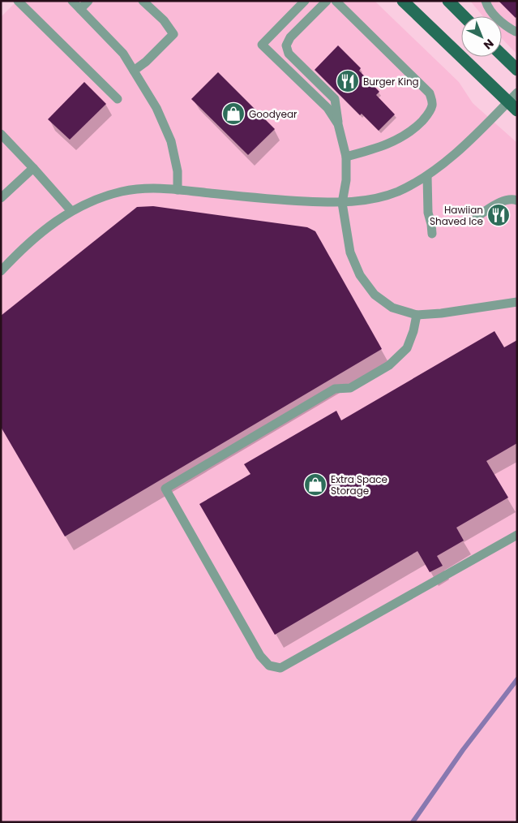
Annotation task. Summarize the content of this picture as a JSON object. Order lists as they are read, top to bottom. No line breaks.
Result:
{"places":{"restaurant":["Burger King","Hawiian Shaved Ice"],"shop":["Goodyear","Extra Space Storage"]},"north":"bottom right"}
